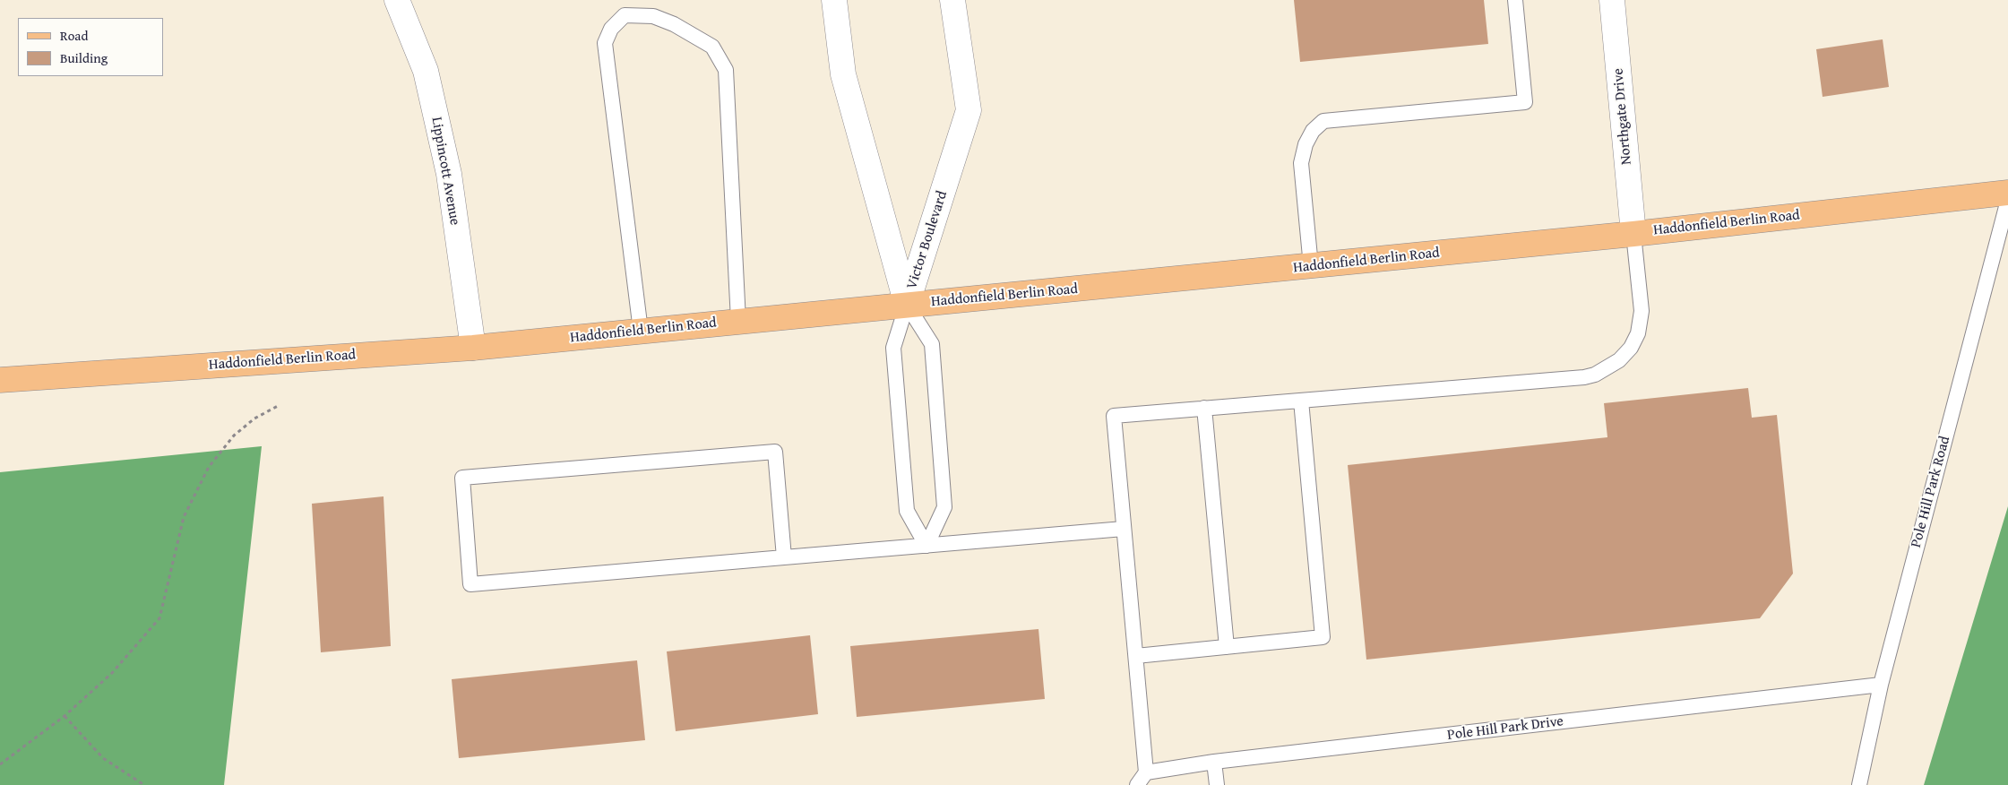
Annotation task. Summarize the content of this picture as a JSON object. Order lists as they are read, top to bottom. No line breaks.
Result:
{"streets":{"main road":["Haddonfield Berlin Road"],"street":["Northgate Drive","Lippincott Avenue","Victor Boulevard"],"lane":["Pole Hill Park Road","Pole Hill Park Drive"]},"crossings":[["Northgate Drive","Haddonfield Berlin Road"],["Lippincott Avenue","Haddonfield Berlin Road"],["Haddonfield Berlin Road","Victor Boulevard"],["Pole Hill Park Road","Pole Hill Park Drive"]],"legend":["Road","Building"]}
